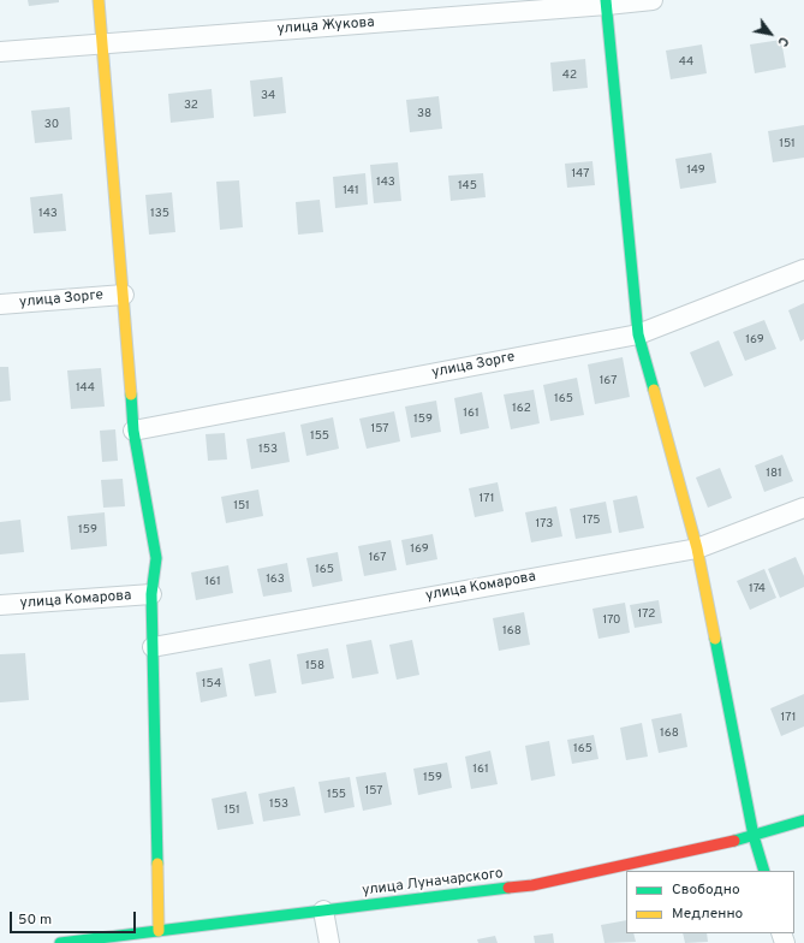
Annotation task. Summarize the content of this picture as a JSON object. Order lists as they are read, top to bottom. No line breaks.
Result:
{"streets":{"street":["улица Жукова","улица Зорге","улица Комарова","улица Луначарского"]},"house_numbers":["44","42","34","32","38","30","151","149","147","143","145","141","143","135","169","167","144","165","162","161","159","157","155","153","181","171","151","175","173","159","169","167","165","163","161","174","172","170","168","158","154","171","168","165","161","159","157","155","153","151"],"legend":["Свободно","Медленно"],"scale_bar":"50 m","north":"bottom right"}
